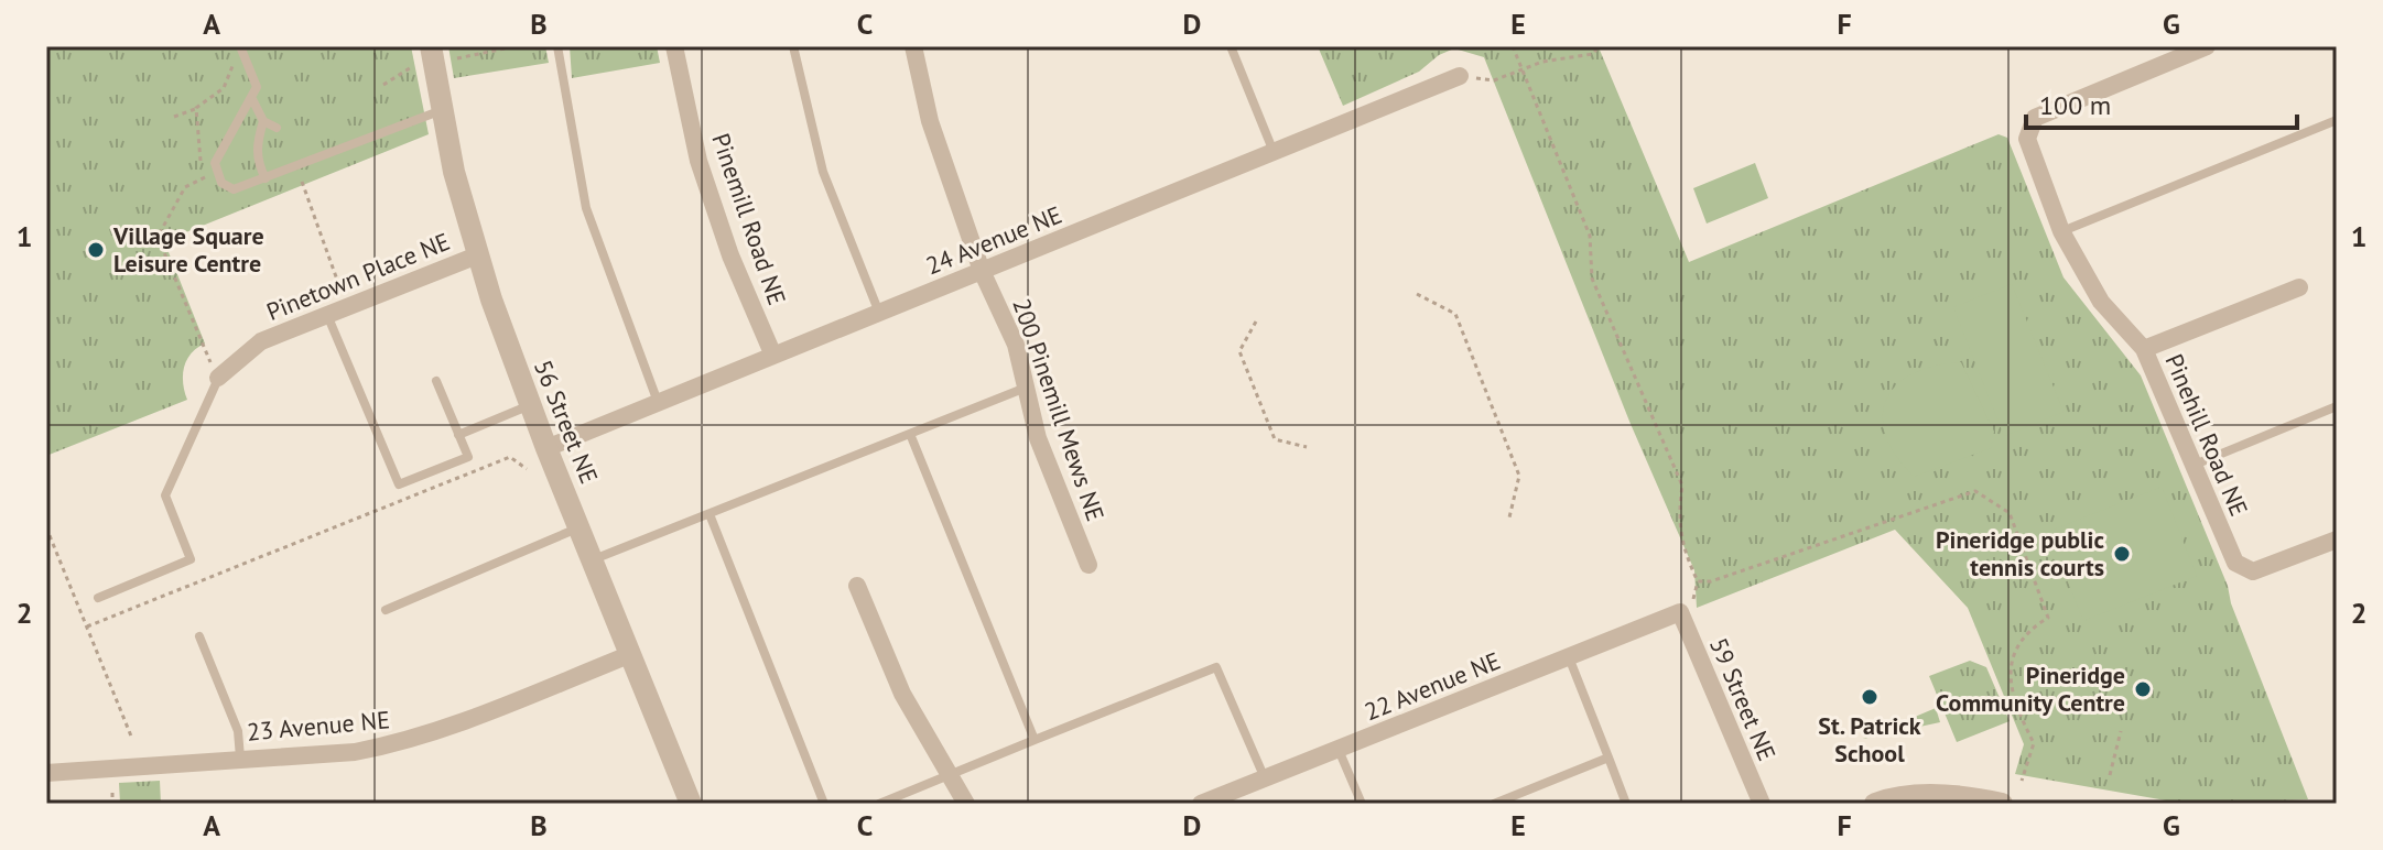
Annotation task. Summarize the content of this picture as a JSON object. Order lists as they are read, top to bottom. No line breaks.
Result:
{"streets":{"street":["Pinemill Road NE","24 Avenue NE","Pinetown Place NE","200 Pinemill Mews NE","56 Street NE","Pinehill Road NE","22 Avenue NE","59 Street NE","23 Avenue NE"]},"crossings":[["Pinemill Road NE","24 Avenue NE"],["24 Avenue NE","200 Pinemill Mews NE"],["24 Avenue NE","56 Street NE"],["Pinetown Place NE","56 Street NE"],["56 Street NE","23 Avenue NE"],["22 Avenue NE","59 Street NE"]],"places":["Village Square Leisure Centre","Pineridge public tennis courts","Pineridge Community Centre","St. Patrick School"],"scale_bar":"100 m","grid":{"columns":["A","B","C","D","E","F","G"],"rows":["1","2"]}}
